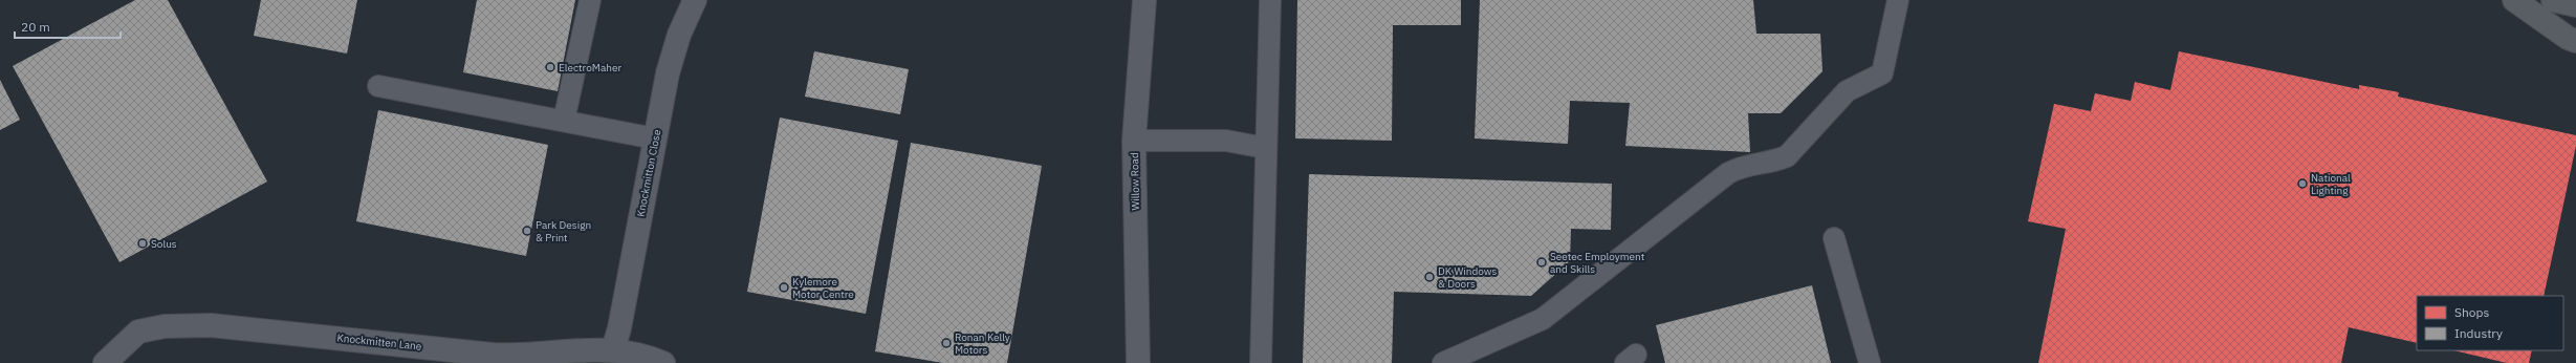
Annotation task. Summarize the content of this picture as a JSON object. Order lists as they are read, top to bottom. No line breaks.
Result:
{"streets":{"street":["Knockmitton Close","Willow Road","Knockmitten Lane"]},"crossings":[["Knockmitton Close","Knockmitten Lane"]],"places":["ElectroMaher","National Lighting","Park Design & Print","Solus","Seetec Employment and Skills","DK Windows & Doors","Kylemore Motor Centre","Ronan Kelly Motors"],"legend":["Shops","Industry"],"scale_bar":"20 m"}
